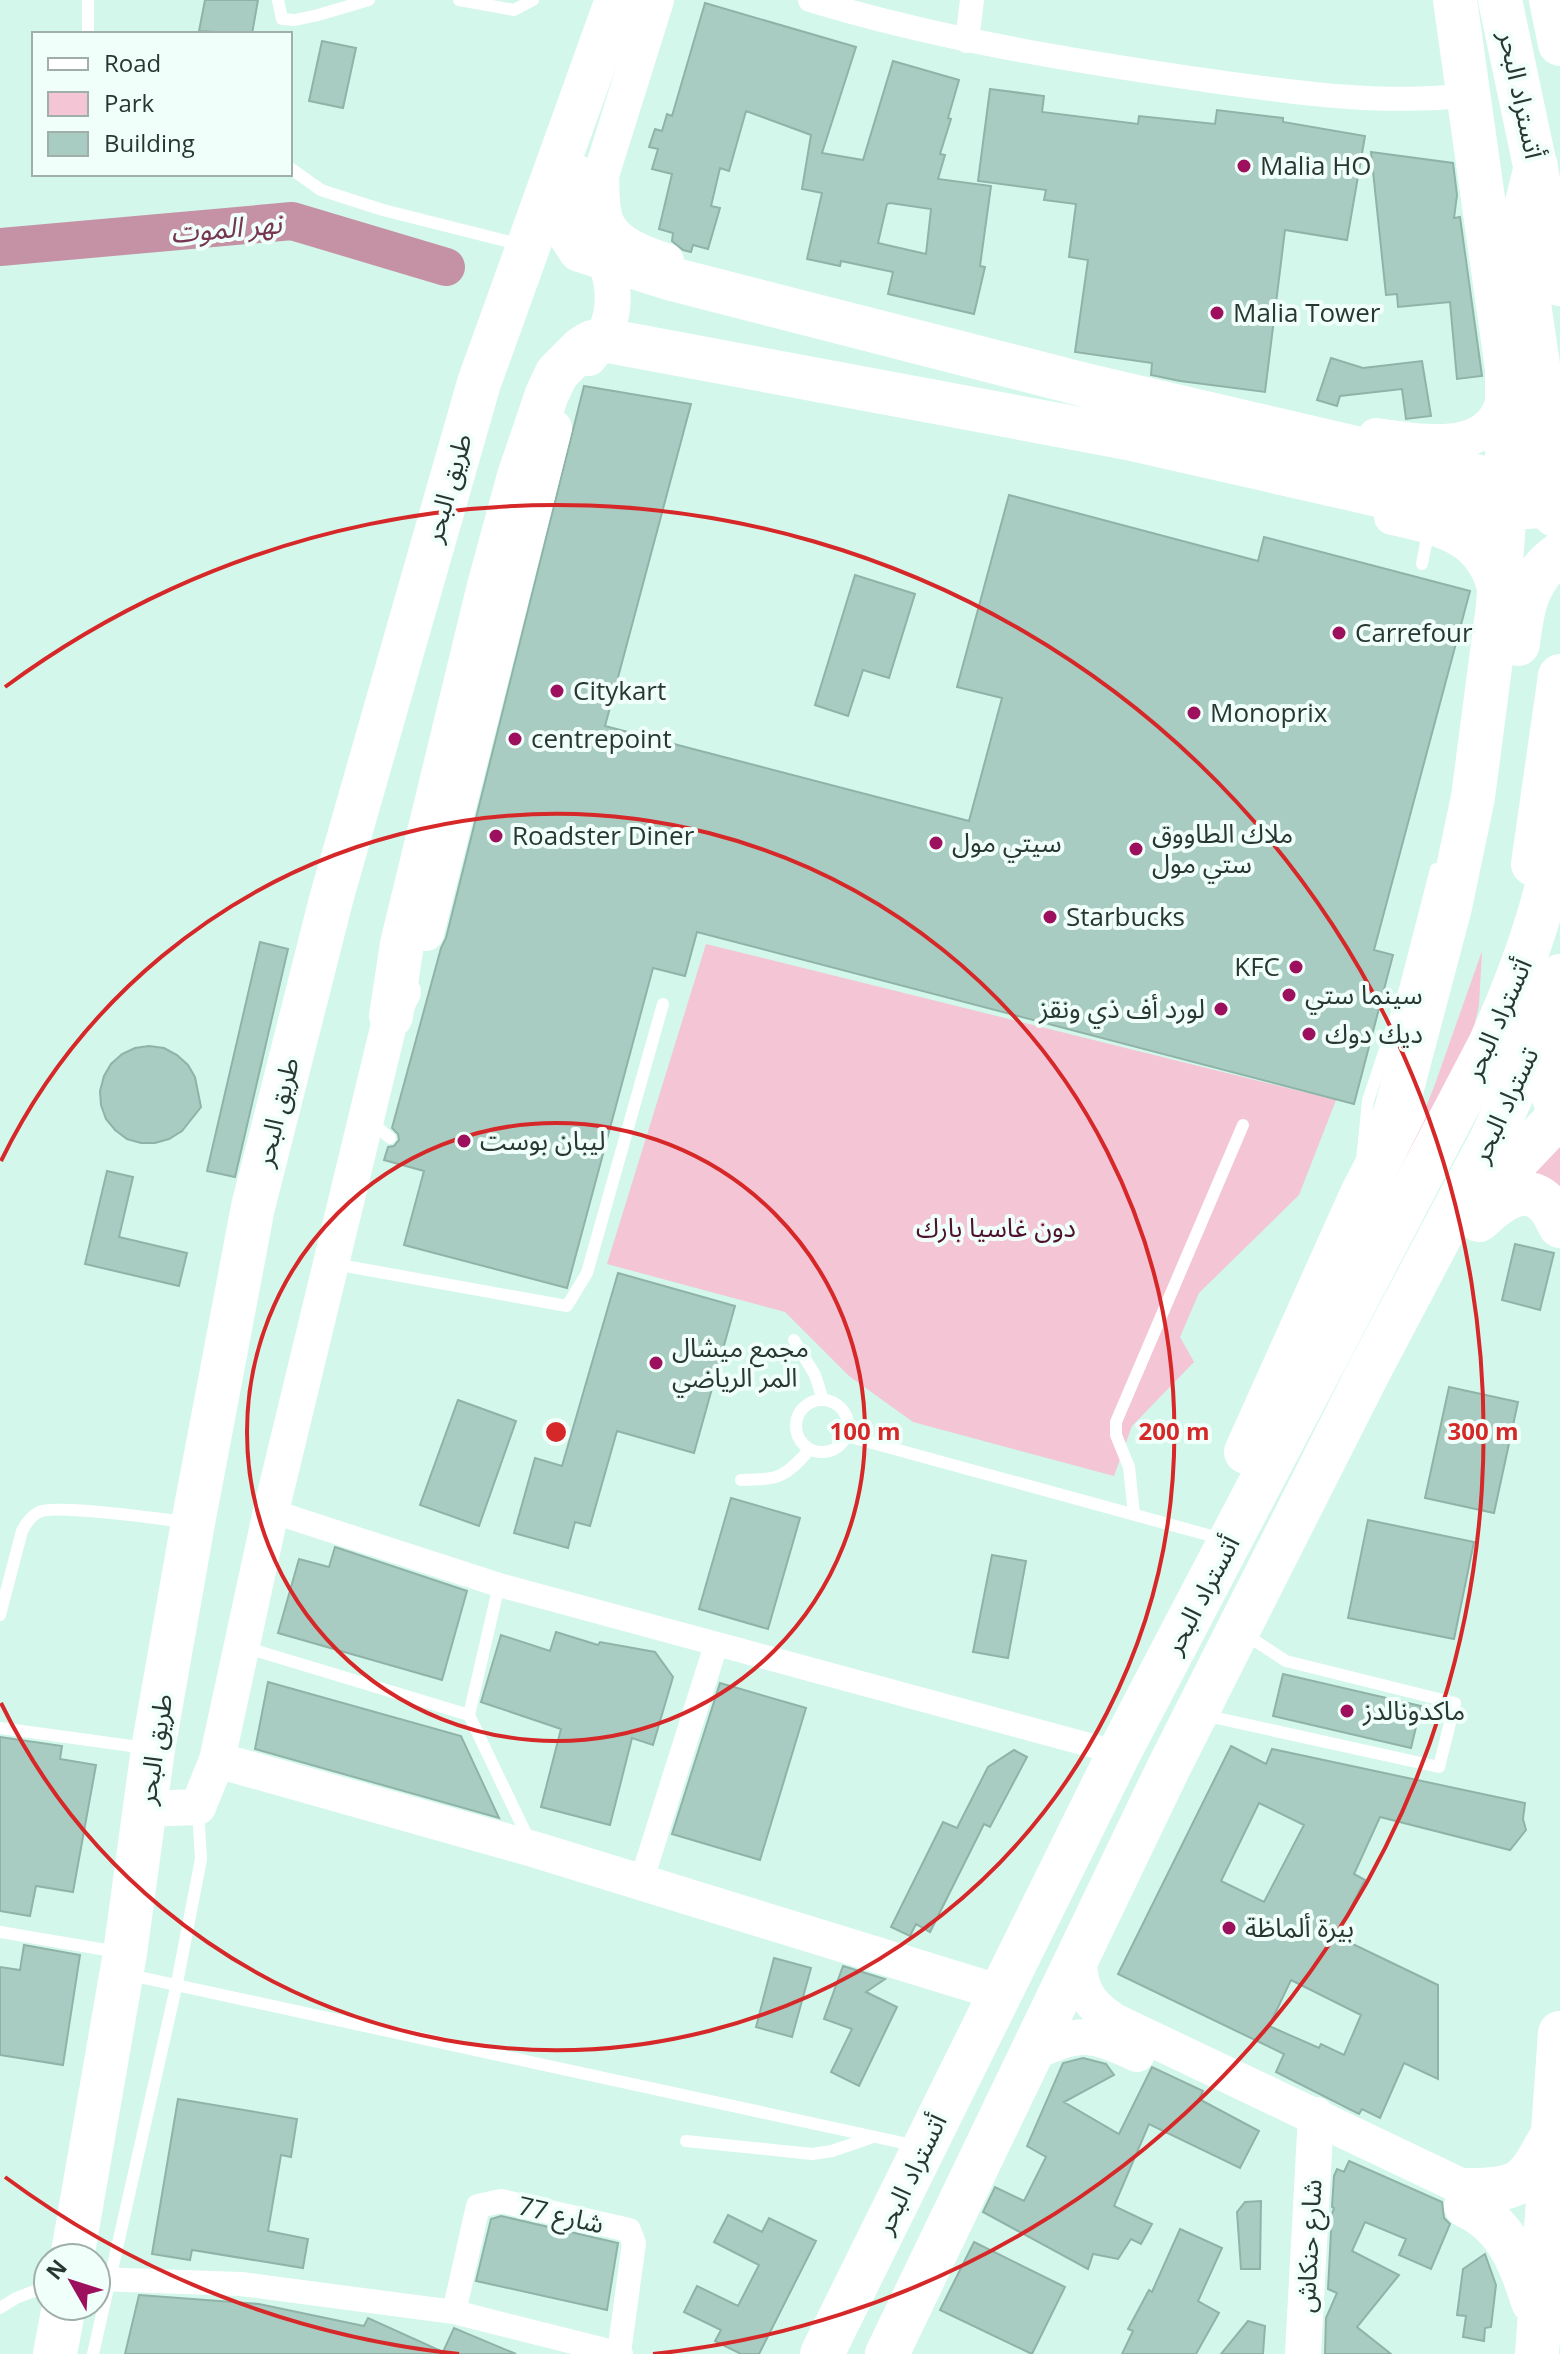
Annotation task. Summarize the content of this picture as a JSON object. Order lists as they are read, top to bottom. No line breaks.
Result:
{"streets":{"highway":["أتستراد البحر","طريق البحر","تستراد البحر"],"street":["شارع 77","شارع حنكاش"]},"crossings":[["أتستراد البحر","تستراد البحر"]],"water":["نهر الموت"],"parks":["دون غاسيا بارك"],"places":["Malia HO","Malia Tower","Carrefour","Citykart","Monoprix","centrepoint","Roadster Diner","سيتي مول","ملاك الطاووق ستي مول","Starbucks","KFC","سينما ستي","لورد أف ذي ونقز","ديك دوك","ليبان بوست","مجمع ميشال المر الرياضي","ماكدونالدز","بيرة ألماظة"],"legend":["Road","Park","Building"],"north":"top left","rings":["100 m","200 m","300 m"]}
